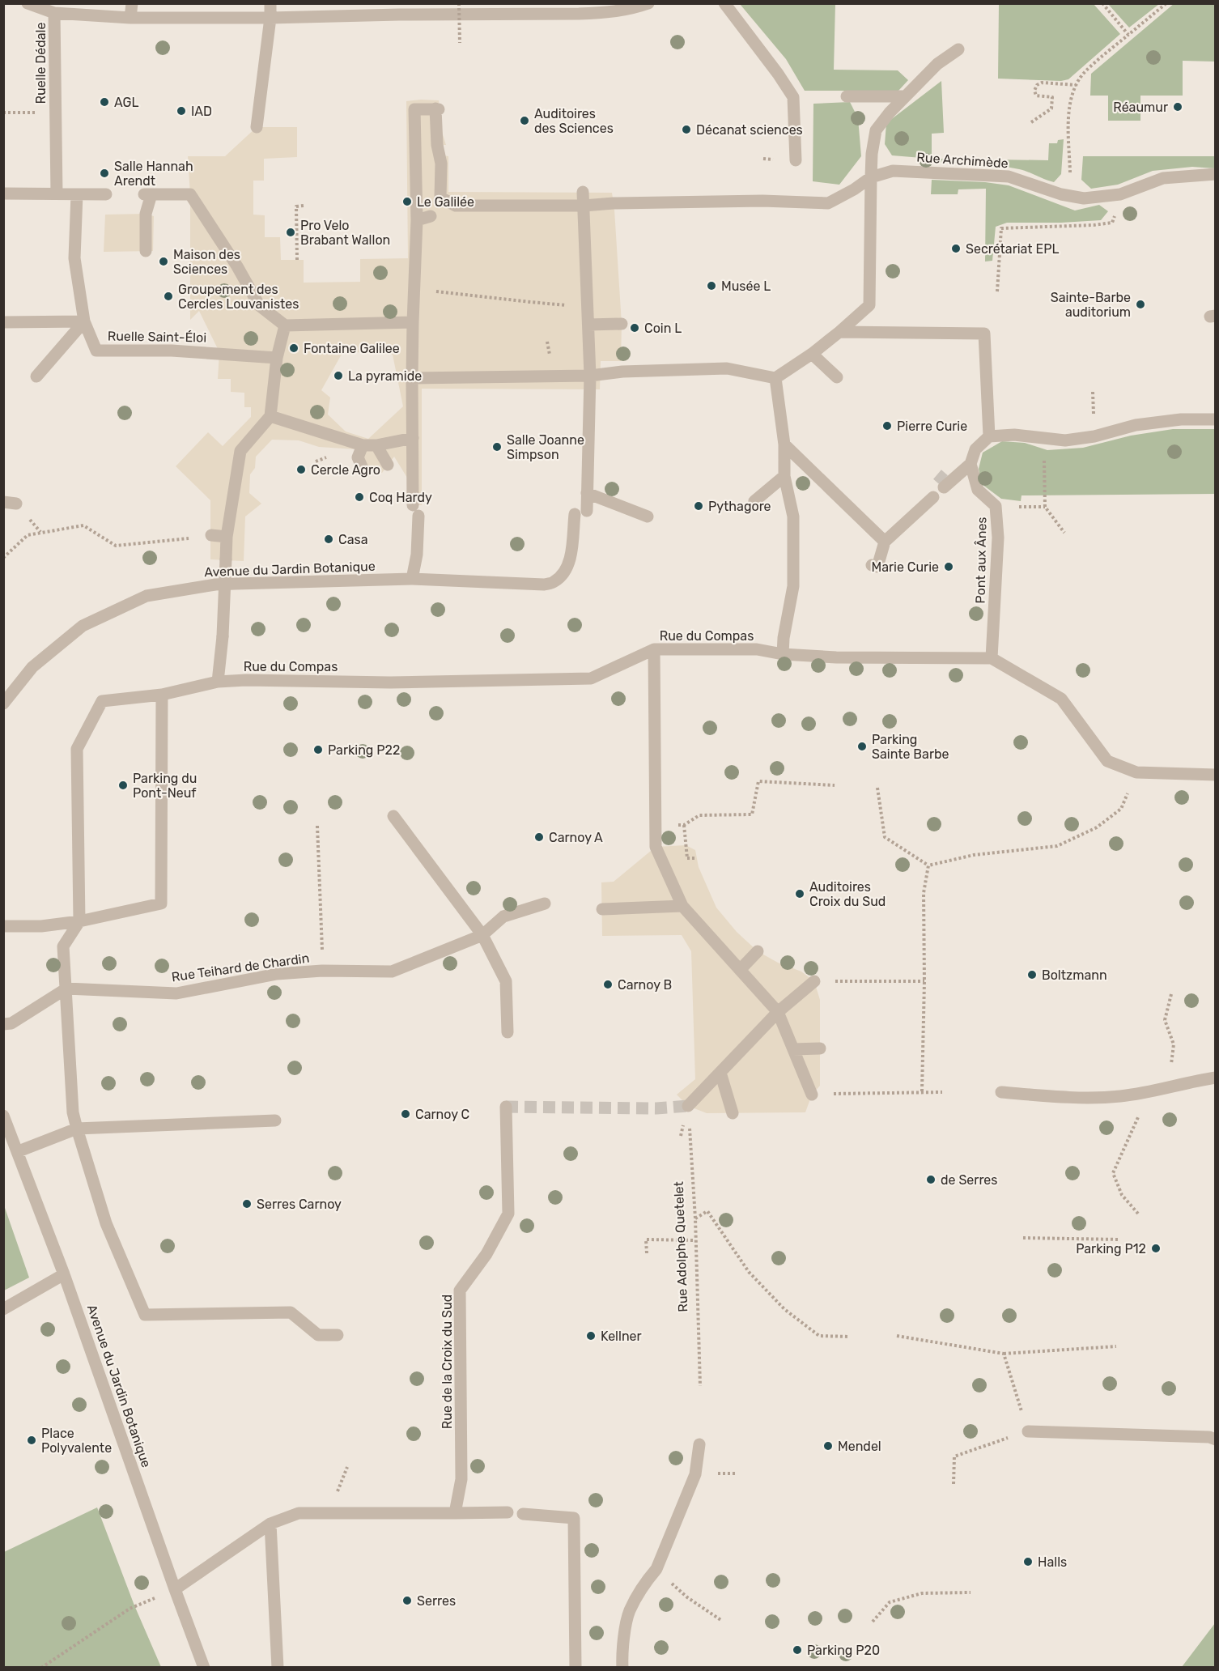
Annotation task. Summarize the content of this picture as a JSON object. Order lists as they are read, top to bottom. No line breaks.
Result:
{"streets":{"street":["Ruelle Dédale","Rue Archimède","Ruelle Saint-Éloi","Pont aux Ânes","Avenue du Jardin Botanique","Rue du Compas","Rue Teihard de Chardin","Rue de la Croix du Sud"],"path":["Rue Adolphe Quetelet"]},"crossings":[["Pont aux Ânes","Rue du Compas"]],"places":["AGL","Réaumur","IAD","Auditoires des Sciences","Décanat sciences","Salle Hannah Arendt","Le Galilée","Pro Velo Brabant Wallon","Secrétariat EPL","Maison des Sciences","Musée L","Groupement des Cercles Louvanistes","Sainte-Barbe auditorium","Coin L","Fontaine Galilee","La pyramide","Pierre Curie","Salle Joanne Simpson","Cercle Agro","Coq Hardy","Pythagore","Casa","Marie Curie","Parking Sainte Barbe","Parking P22","Parking du Pont-Neuf","Carnoy A","Auditoires Croix du Sud","Boltzmann","Carnoy B","Carnoy C","de Serres","Serres Carnoy","Parking P12","Kellner","Place Polyvalente","Mendel","Halls","Serres","Parking P20"]}
